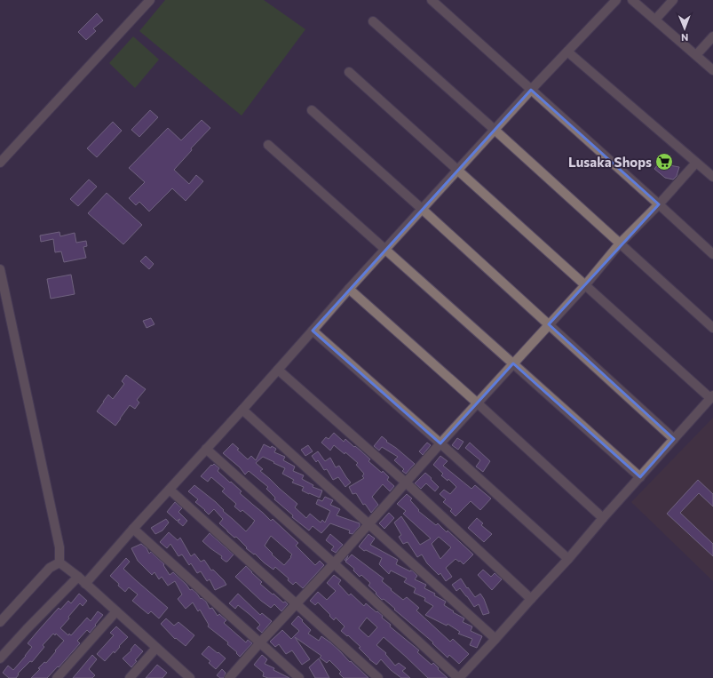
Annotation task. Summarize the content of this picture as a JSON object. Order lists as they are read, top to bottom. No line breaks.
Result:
{"places":{"supermarket":["Lusaka Shops"]},"north":"bottom"}
